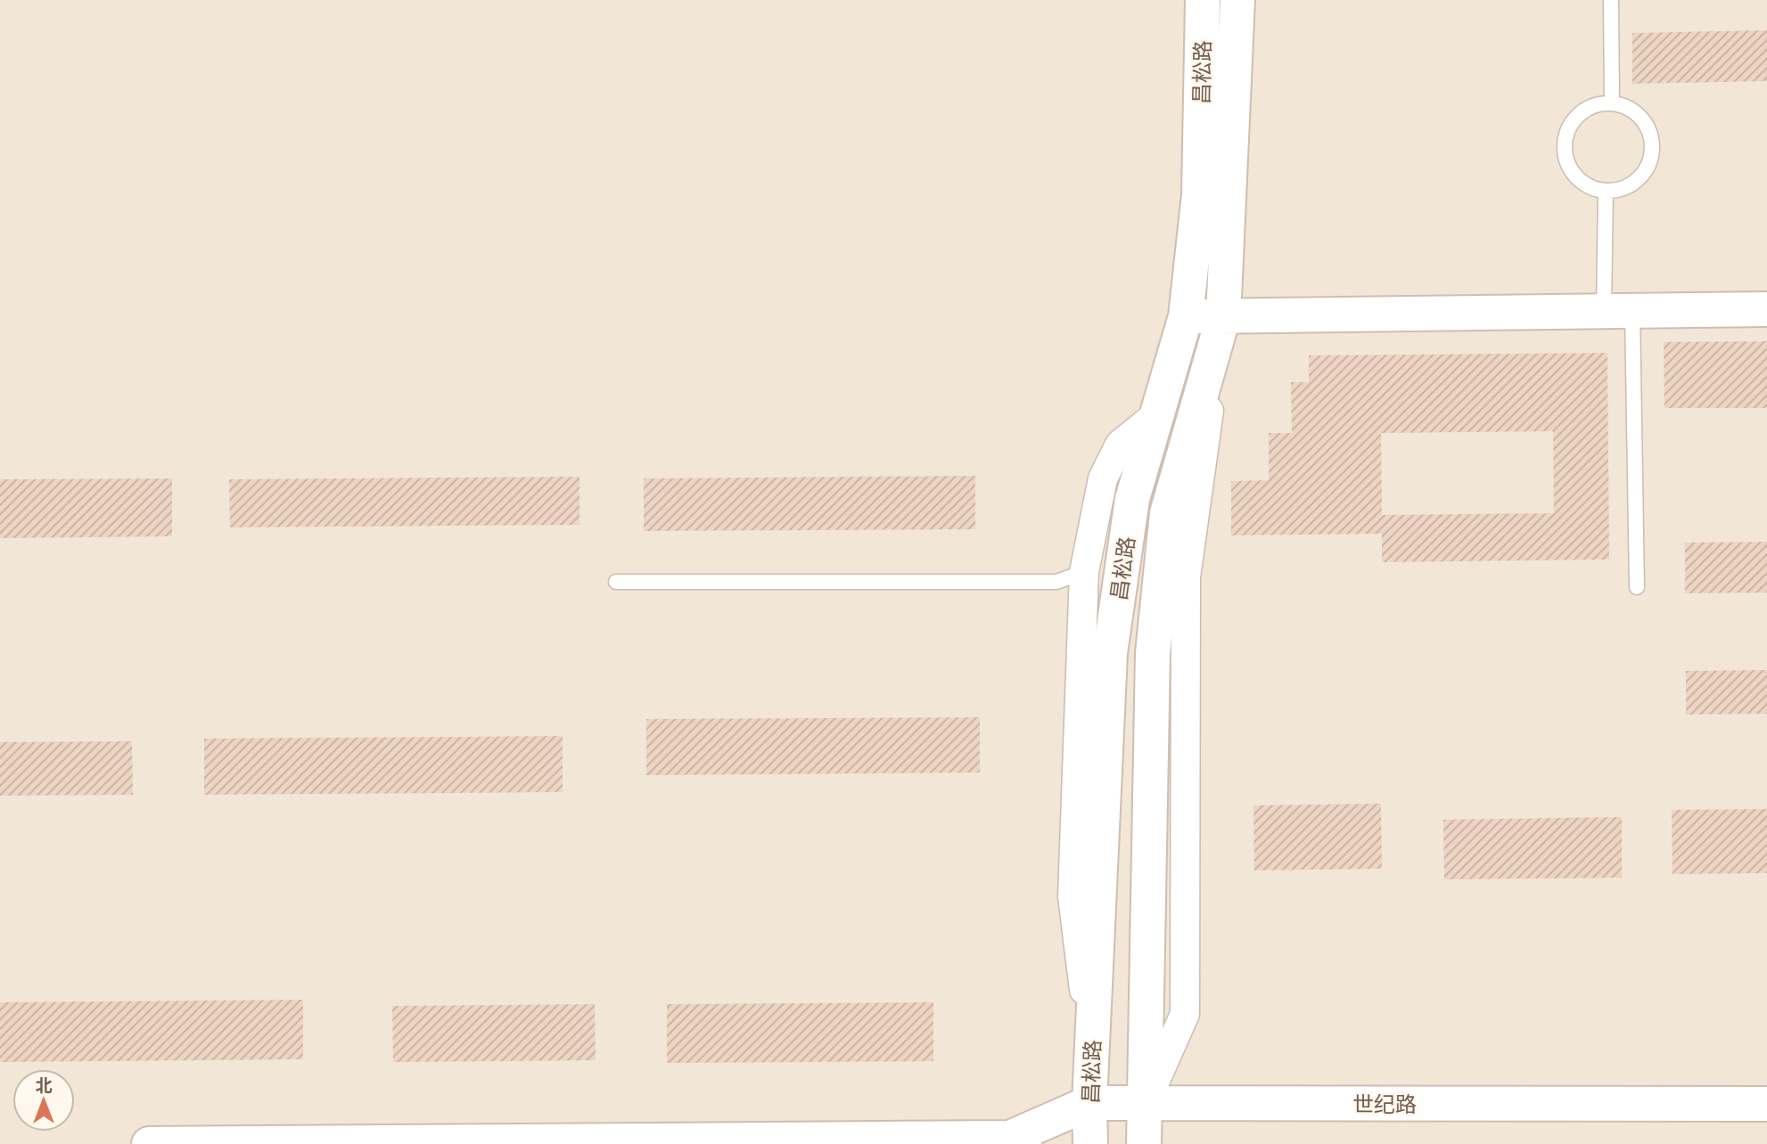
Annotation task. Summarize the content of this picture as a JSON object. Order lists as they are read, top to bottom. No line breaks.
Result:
{"streets":{"main road":["昌松路","世纪路"]},"crossings":[["昌松路","世纪路"]],"north":"top"}
